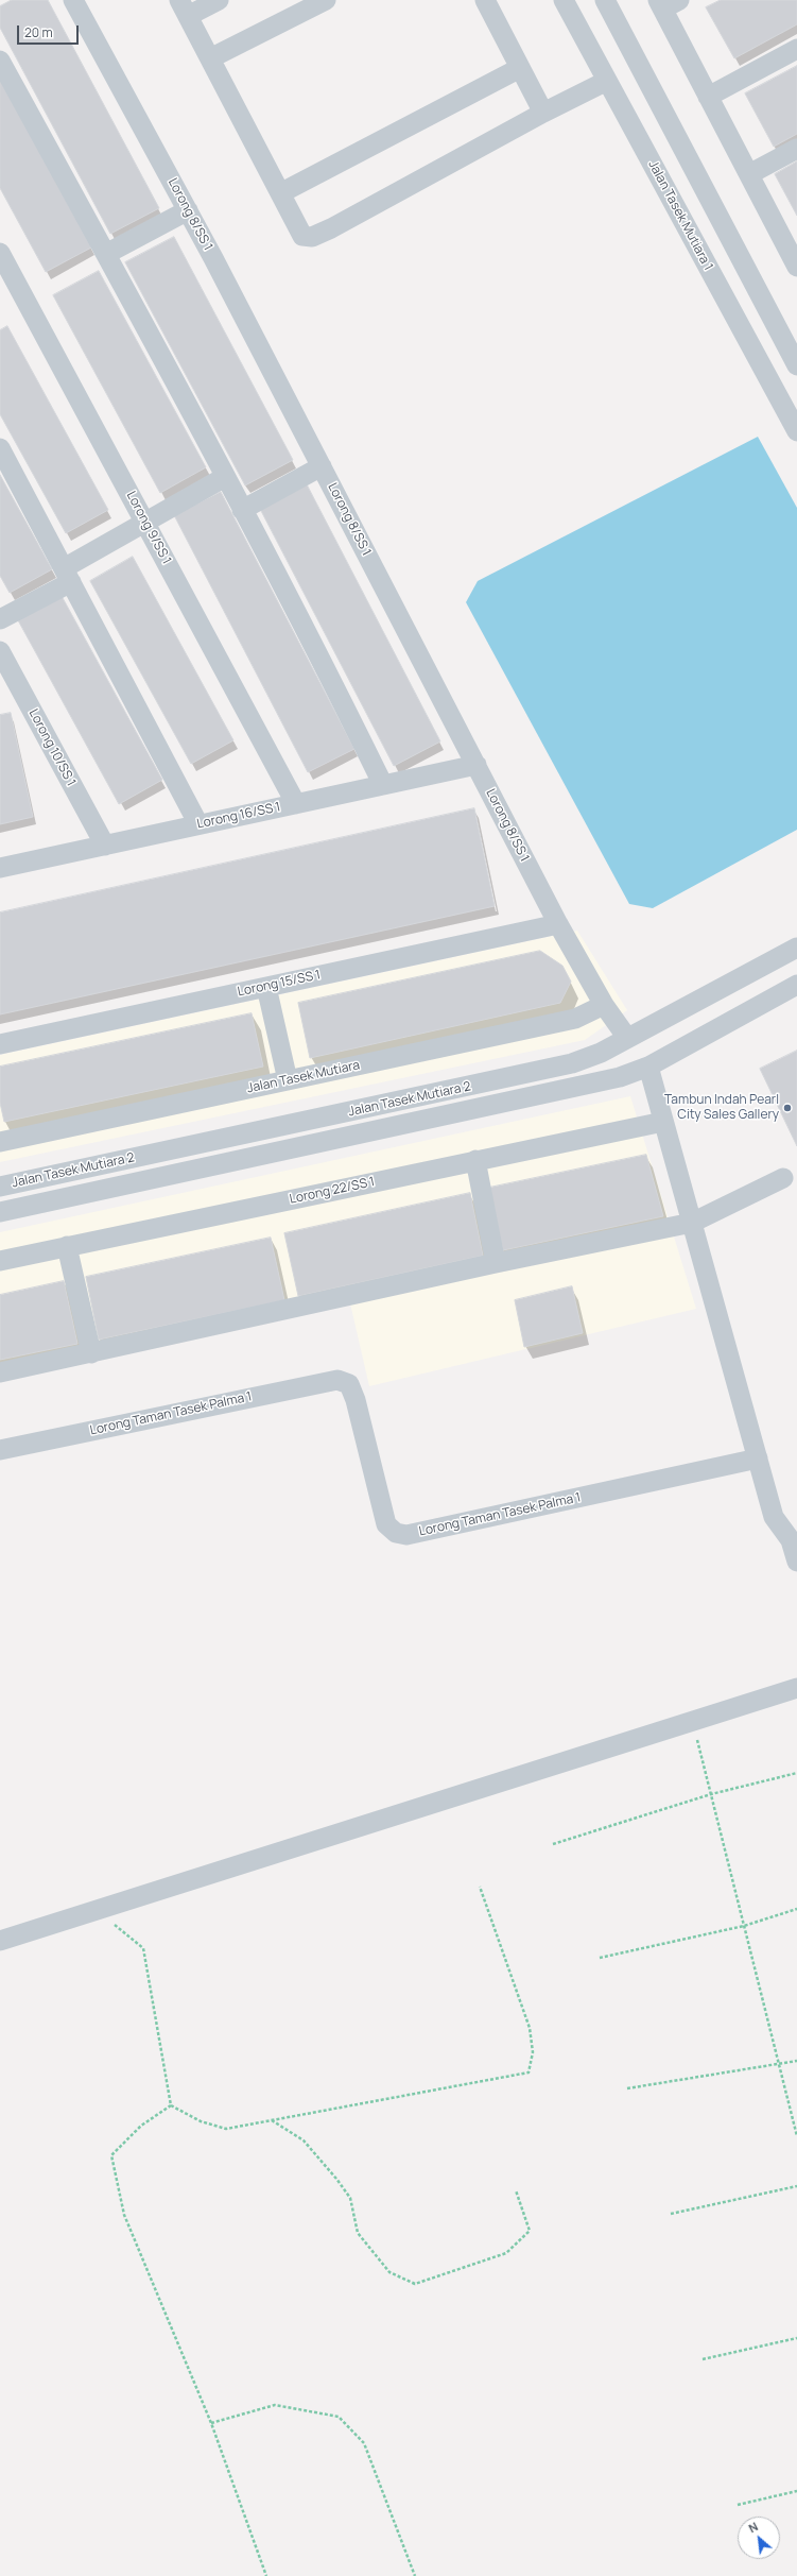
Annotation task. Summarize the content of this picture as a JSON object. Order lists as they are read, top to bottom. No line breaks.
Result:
{"streets":{"street":["Lorong 8/SS 1","Jalan Tasek Mutiara 1","Lorong 9/SS 1","Lorong 10/SS 1","Lorong 16/SS 1","Lorong 15/SS 1","Jalan Tasek Mutiara","Jalan Tasek Mutiara 2","Lorong 22/SS 1","Lorong Taman Tasek Palma 1"]},"crossings":[["Lorong 8/SS 1","Lorong 16/SS 1"],["Lorong 8/SS 1","Lorong 15/SS 1"],["Lorong 8/SS 1","Jalan Tasek Mutiara"],["Lorong 8/SS 1","Jalan Tasek Mutiara 2"],["Lorong 9/SS 1","Lorong 16/SS 1"],["Lorong 10/SS 1","Lorong 16/SS 1"]],"places":["Tambun Indah Pearl City Sales Gallery"],"scale_bar":"20 m","north":"top left"}
